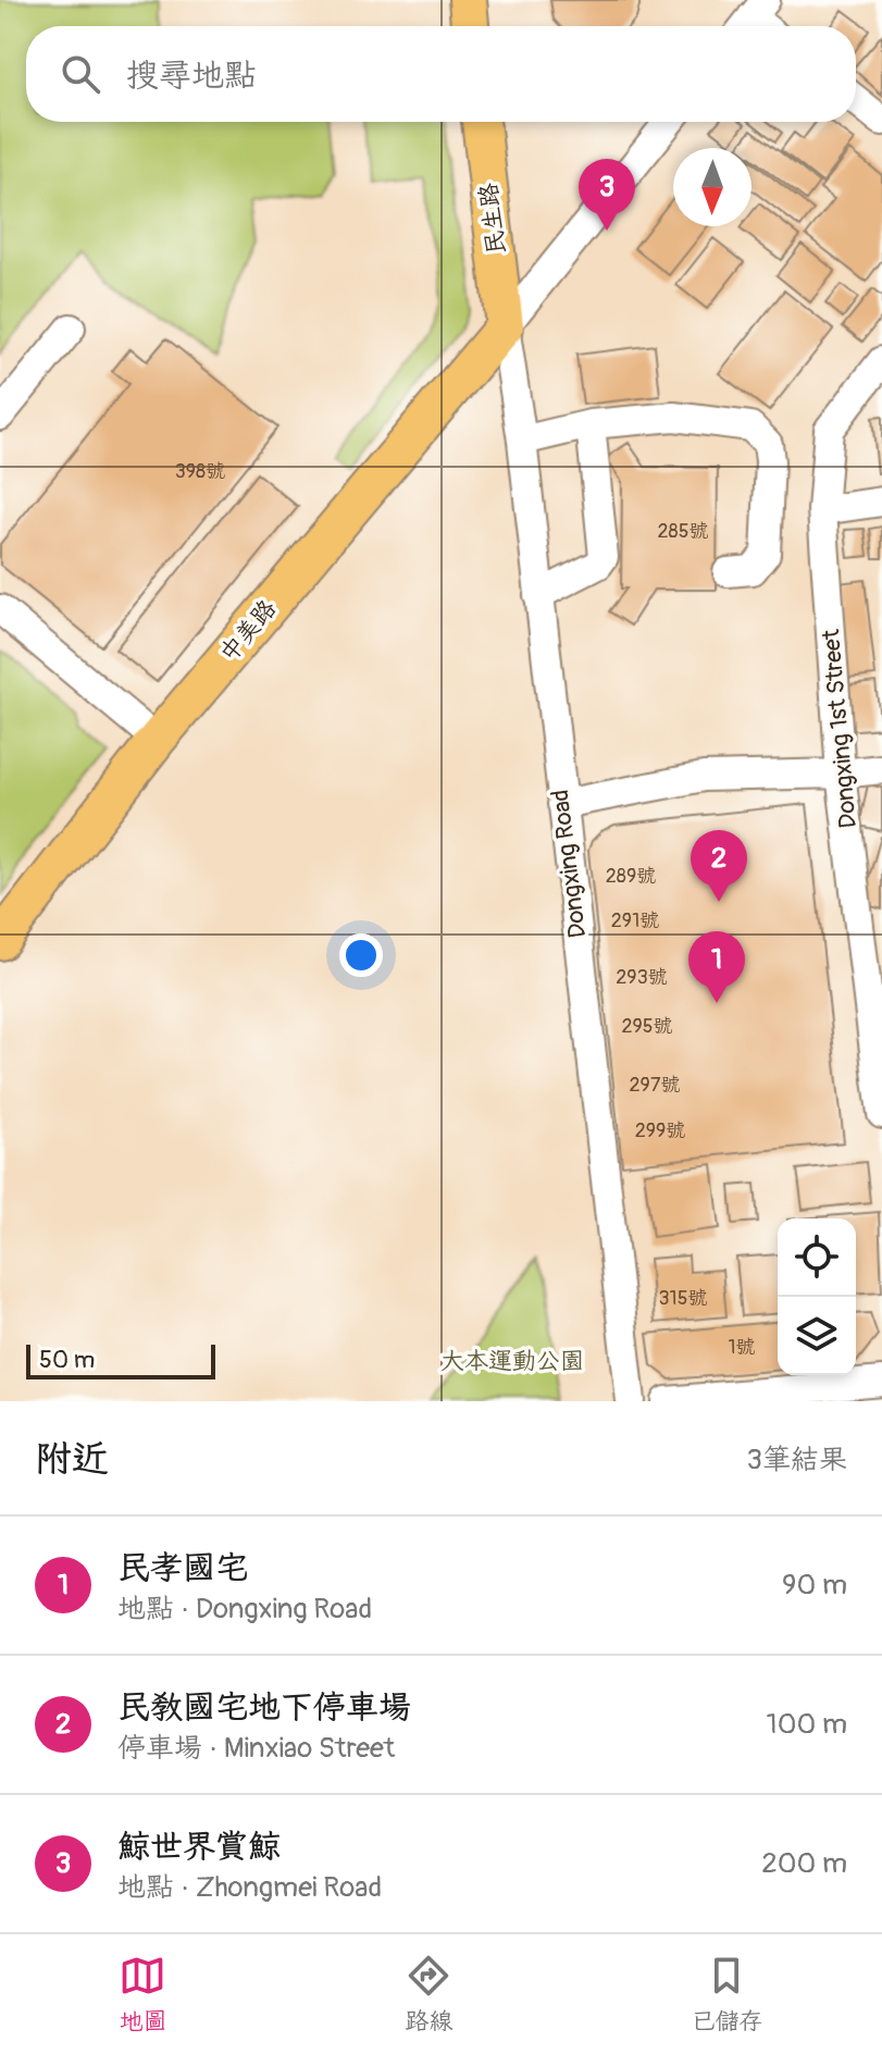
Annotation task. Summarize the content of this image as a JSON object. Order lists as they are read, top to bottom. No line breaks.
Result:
{"streets":{"main road":["民生路","中美路"],"street":["Dongxing 1st Street","Dongxing Road"]},"crossings":[["民生路","中美路"],["民生路","Dongxing Road"],["中美路","Dongxing Road"]],"parks":["大本運動公園"],"house_numbers":["398號","285號","289號","291號","293號","295號","297號","299號","315號","1號"],"scale_bar":"50 m","north":"bottom","page":{"search":"搜尋地點","pins":["3","2","1"],"scale":"50 m","heading":["附近","3筆結果"],"list":[{"mark":"1","name":"民孝國宅","note":"地點 · Dongxing Road","value":"90 m"},{"mark":"2","name":"民教國宅地下停車場","note":"停車場 · Minxiao Street","value":"100 m"},{"mark":"3","name":"鯨世界賞鯨","note":"地點 · Zhongmei Road","value":"200 m"}],"nav":["地圖","路線","已儲存"]}}
